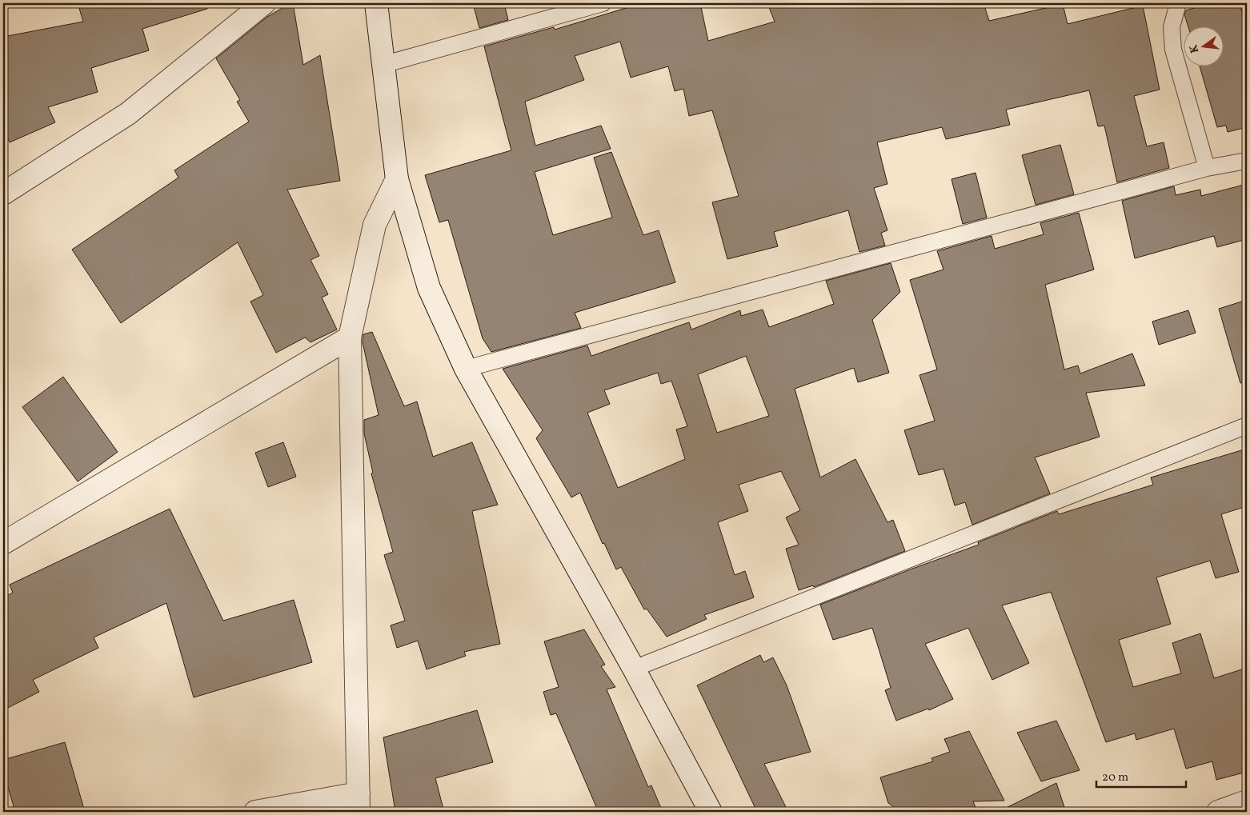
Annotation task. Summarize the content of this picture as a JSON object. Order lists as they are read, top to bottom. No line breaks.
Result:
{"scale_bar":"20 m","north":"left"}
